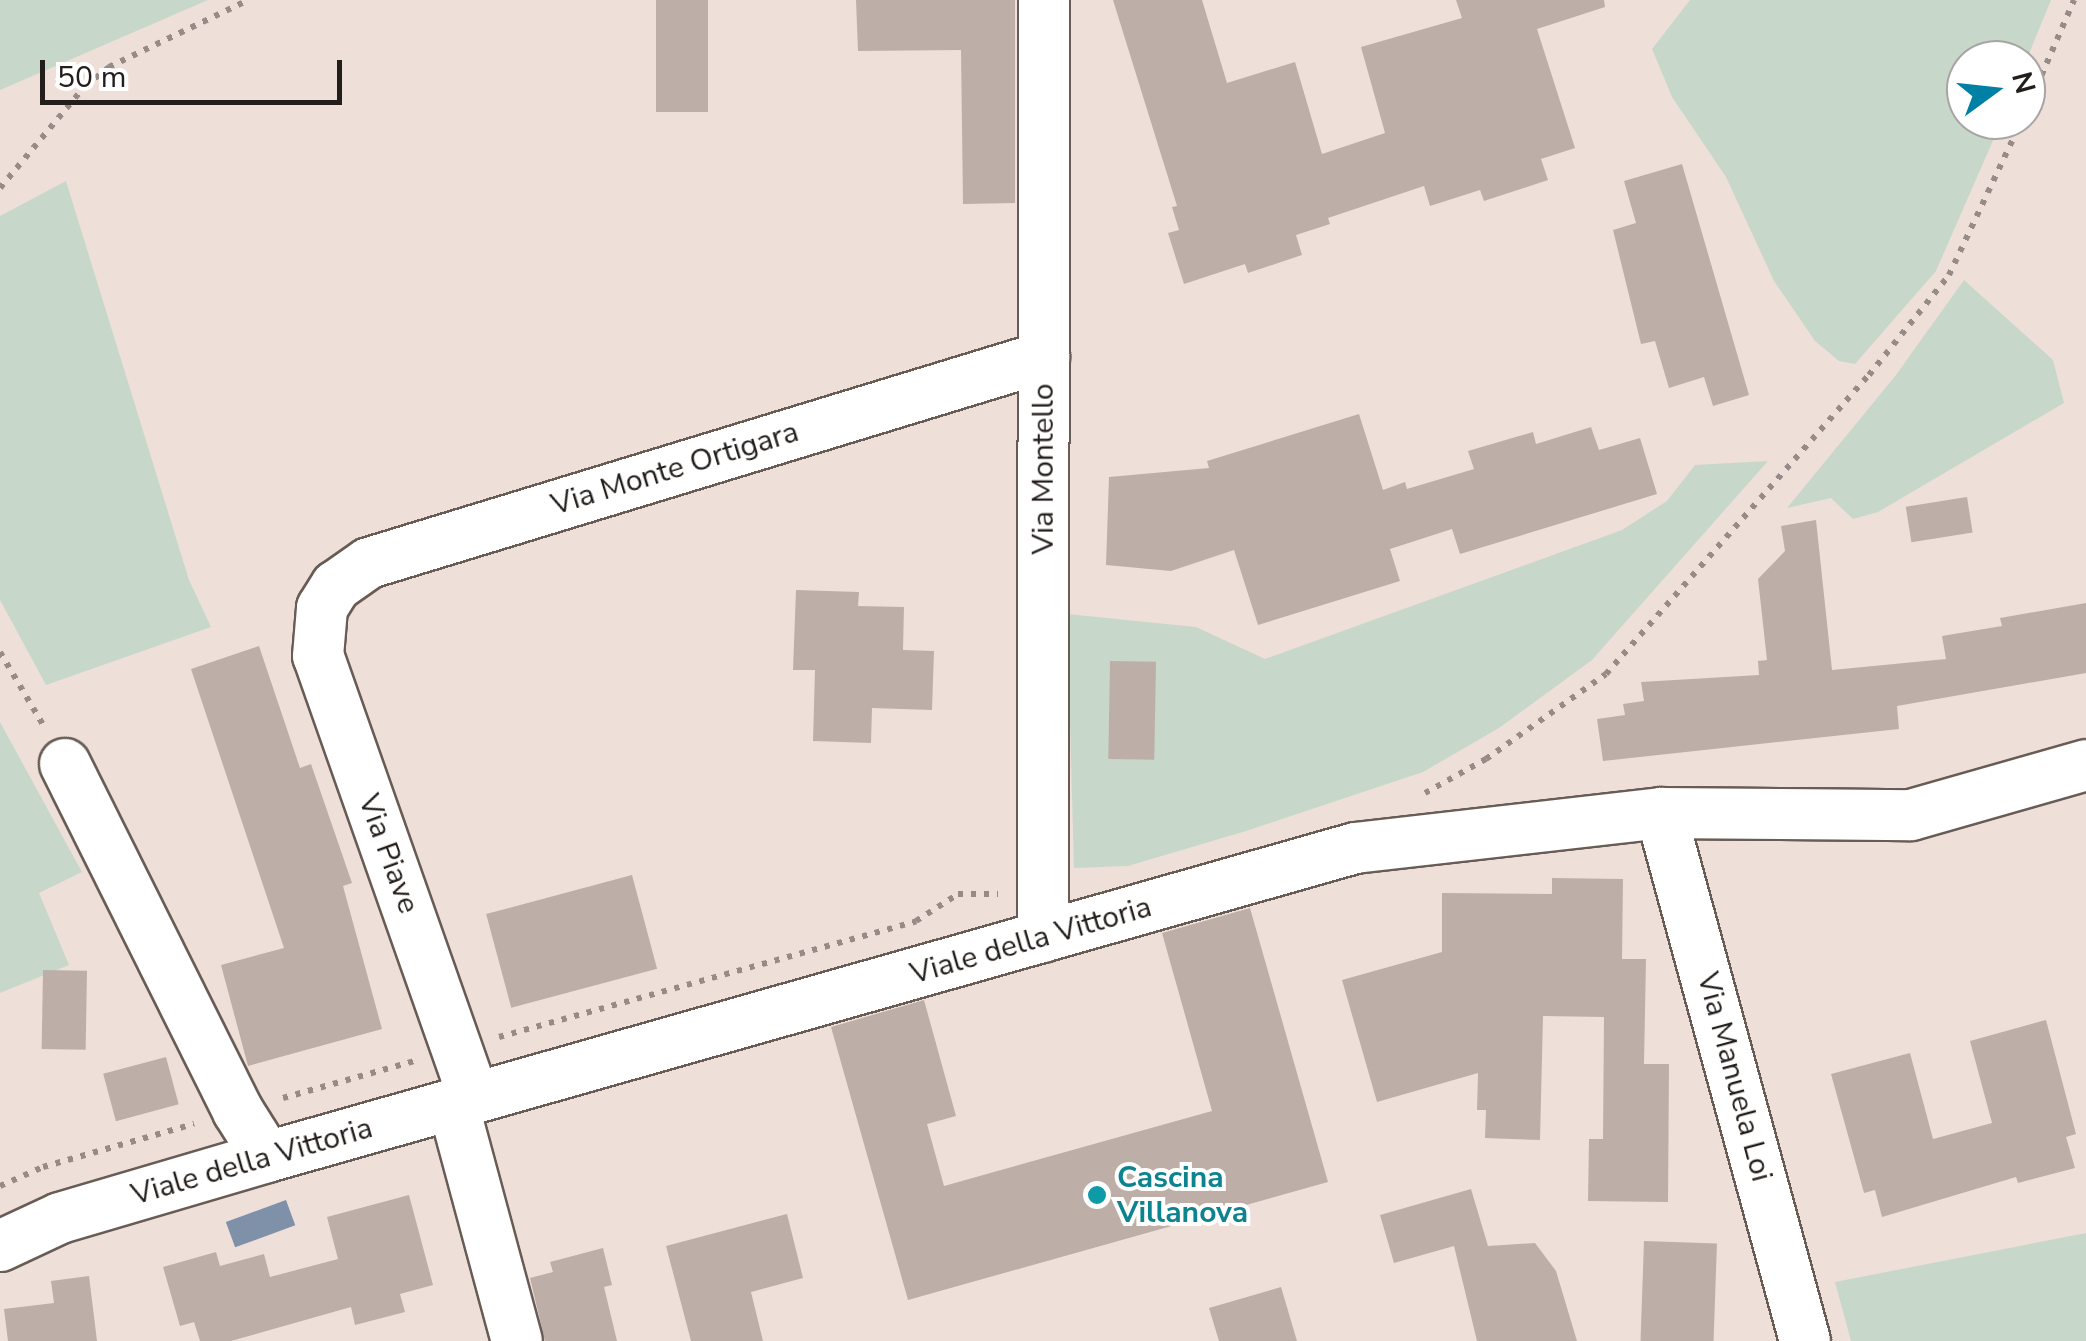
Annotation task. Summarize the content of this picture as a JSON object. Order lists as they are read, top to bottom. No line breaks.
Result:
{"streets":{"street":["Via Monte Ortigara","Via Montello","Via Piave","Viale della Vittoria","Via Manuela Loi"]},"crossings":[["Via Monte Ortigara","Via Montello"],["Via Monte Ortigara","Via Piave"],["Via Montello","Viale della Vittoria"],["Via Piave","Viale della Vittoria"],["Viale della Vittoria","Via Manuela Loi"]],"places":["Cascina Villanova"],"scale_bar":"50 m","north":"right"}
